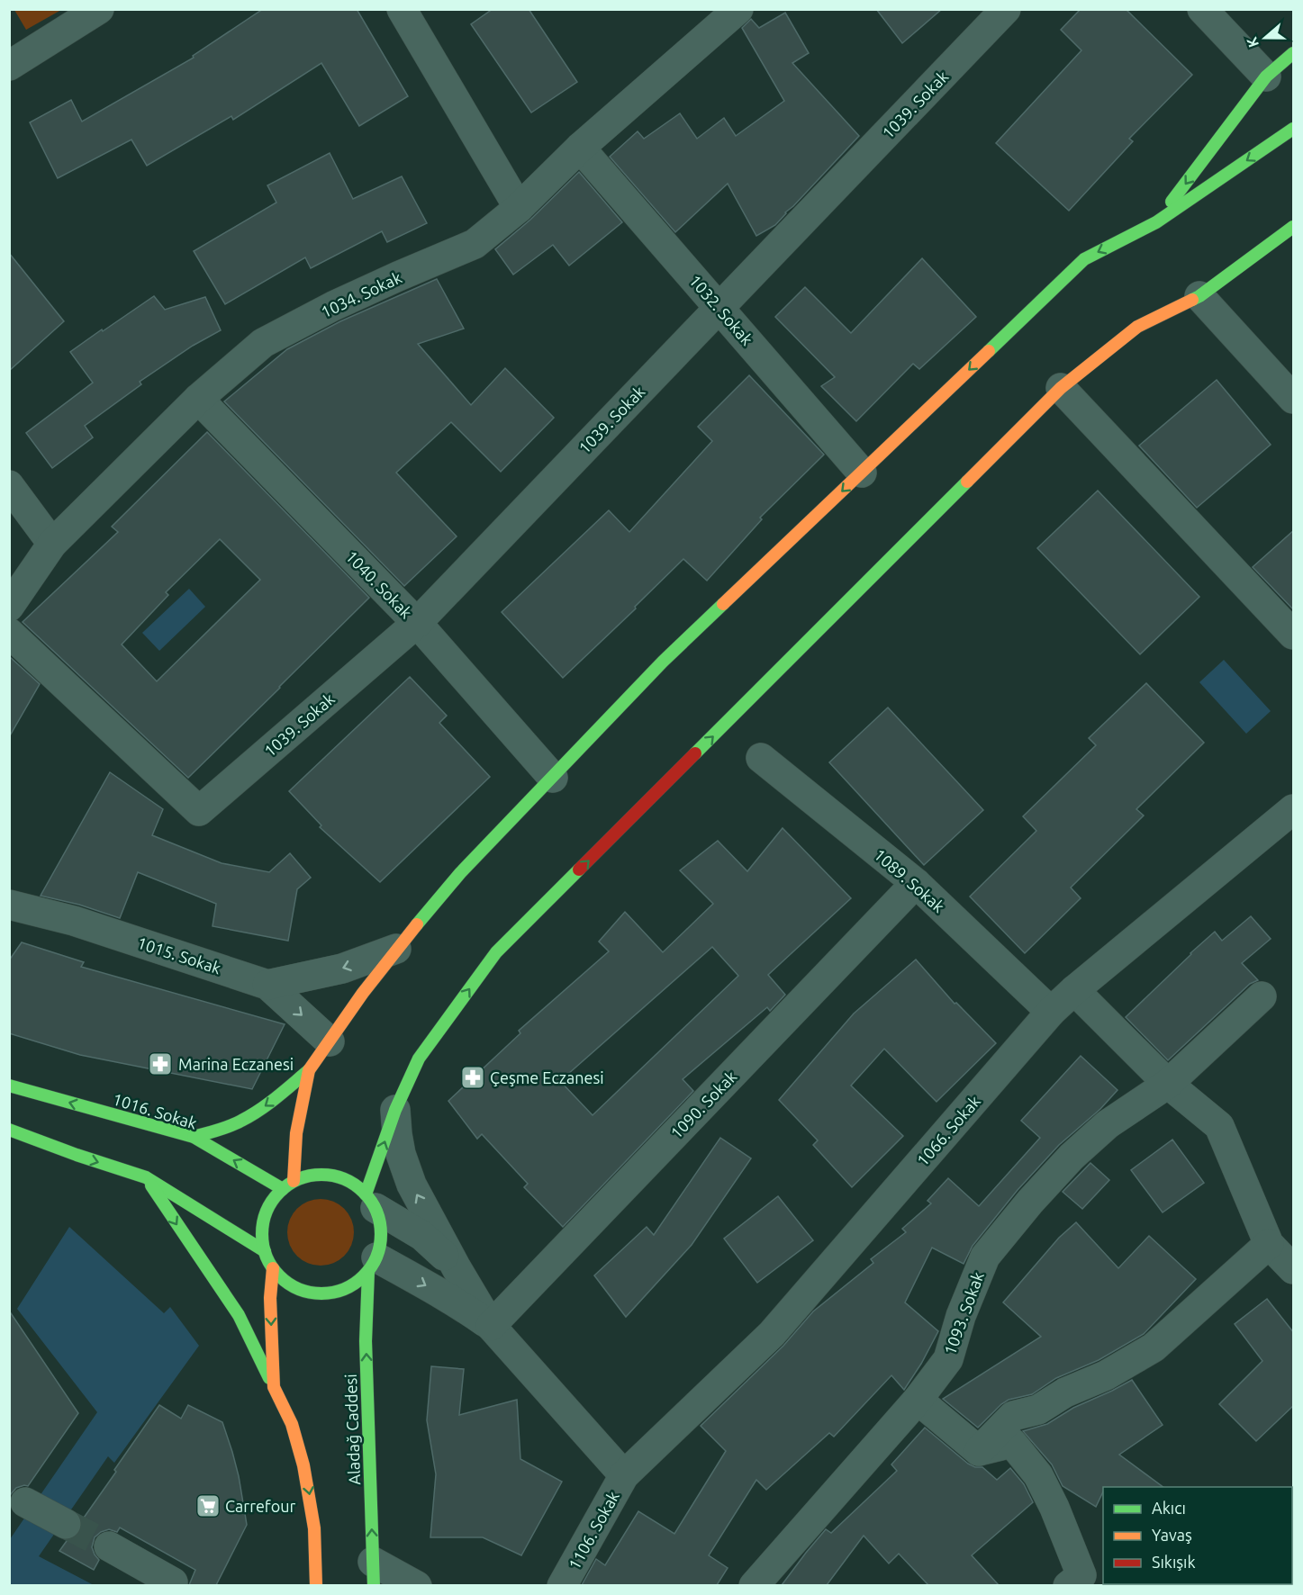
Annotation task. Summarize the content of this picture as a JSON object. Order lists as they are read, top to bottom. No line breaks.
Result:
{"streets":{"main road":["1016. Sokak","Aladağ Caddesi"],"street":["1039. Sokak","1034. Sokak","1032. Sokak","1040. Sokak","1089. Sokak","1015. Sokak","1090. Sokak","1066. Sokak","1093. Sokak","1106. Sokak"]},"crossings":[["1039. Sokak","1032. Sokak"],["1039. Sokak","1040. Sokak"],["1034. Sokak","1032. Sokak"],["1034. Sokak","1040. Sokak"],["1089. Sokak","1090. Sokak"],["1089. Sokak","1066. Sokak"],["1016. Sokak","Aladağ Caddesi"],["1066. Sokak","1106. Sokak"]],"places":{"pharmacy":["Marina Eczanesi","Çeşme Eczanesi"],"supermarket":["Carrefour"]},"legend":["Akıcı","Yavaş","Sıkışık"],"north":"left"}
